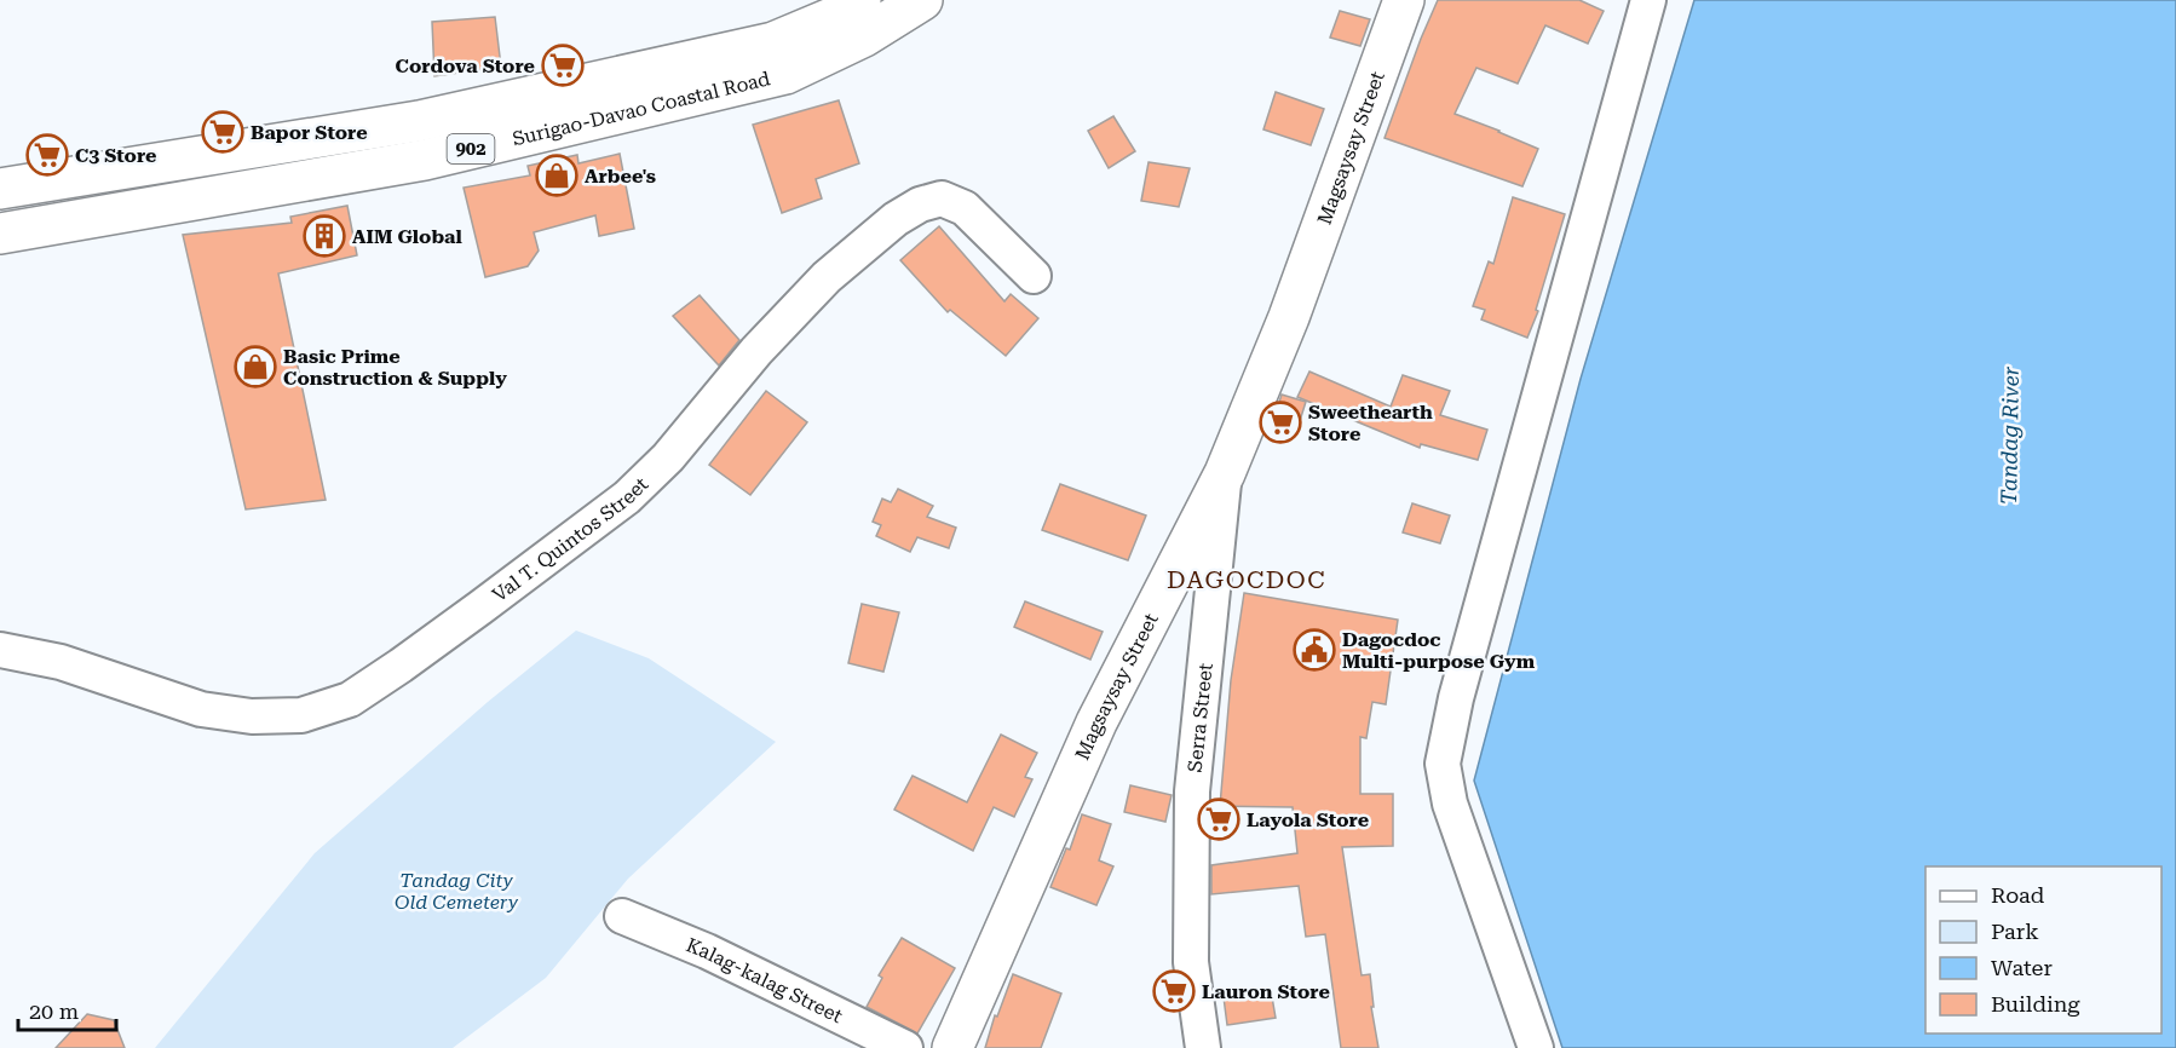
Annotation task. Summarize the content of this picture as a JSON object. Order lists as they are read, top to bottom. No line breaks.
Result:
{"streets":{"main road":["Surigao-Davao Coastal Road","Magsaysay Street","902"],"street":["Val T. Quintos Street","Serra Street","Kalag-kalag Street"]},"crossings":[["Magsaysay Street","Serra Street"]],"districts":["DAGOCDOC"],"water":["Tandag River"],"parks":["Tandag City Old Cemetery"],"places":{"supermarket":["Cordova Store","Bapor Store","C3 Store","Sweethearth Store","Layola Store","Lauron Store"],"shop":["Arbee's","Basic Prime Construction & Supply"],"building":["AIM Global"],"public building":["Dagocdoc Multi-purpose Gym"]},"legend":["Road","Park","Water","Building"],"scale_bar":"20 m"}
